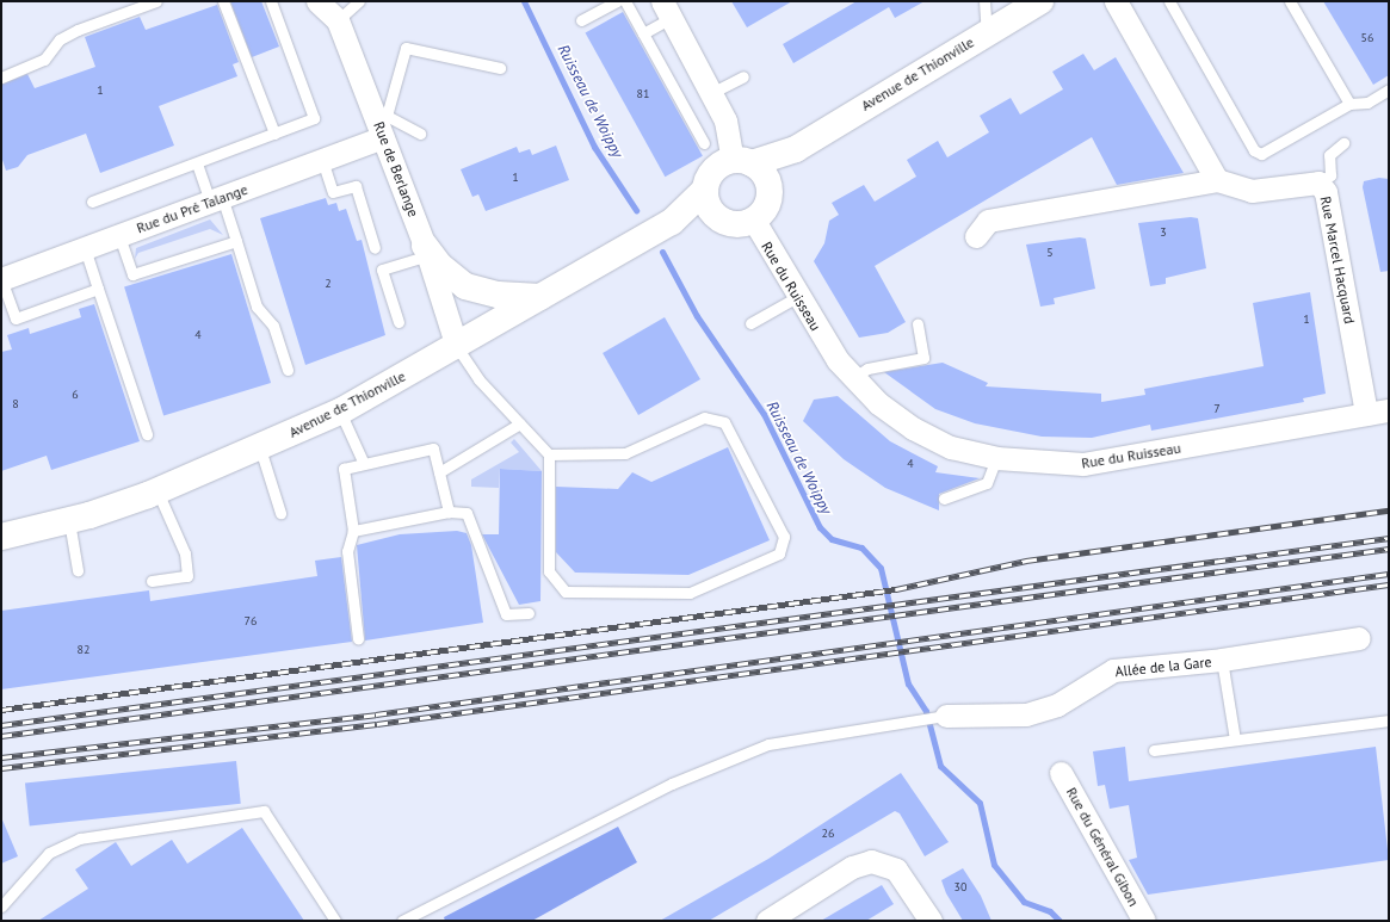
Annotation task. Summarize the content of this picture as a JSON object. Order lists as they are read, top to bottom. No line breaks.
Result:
{"streets":{"main road":["Avenue de Thionville"],"street":["Rue de Berlange","Rue du Pré Talange","Rue Marcel Hacquard","Rue du Ruisseau","Allée de la Gare","Rue du Général Gibon"]},"crossings":[["Avenue de Thionville","Rue de Berlange"],["Avenue de Thionville","Rue du Ruisseau"],["Rue de Berlange","Rue du Pré Talange"],["Rue Marcel Hacquard","Rue du Ruisseau"]],"water":["Ruisseau de Woippy"],"house_numbers":["56","1","81","1","3","5","2","1","4","6","8","7","4","76","82","26","30"]}
